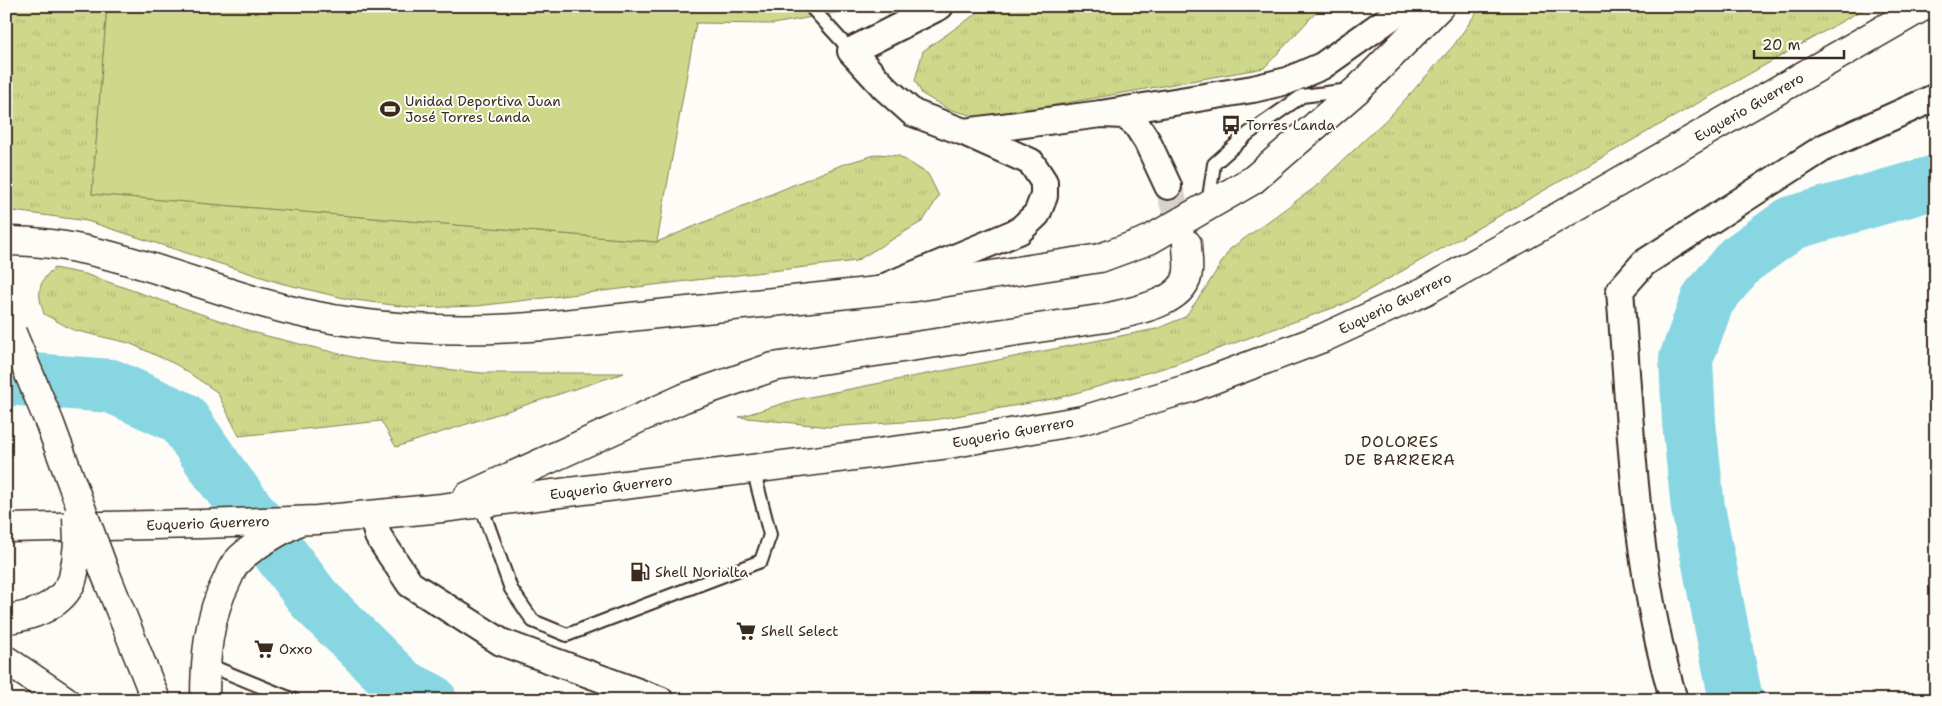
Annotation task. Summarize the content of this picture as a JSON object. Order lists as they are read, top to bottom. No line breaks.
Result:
{"streets":{"main road":["Euquerio Guerrero"]},"districts":["DOLORES DE BARRERA"],"places":{"sports":["Unidad Deportiva Juan José Torres Landa"],"bus stop":["Torres Landa"],"fuel station":["Shell Norialta"],"supermarket":["Shell Select","Oxxo"]},"scale_bar":"20 m"}
